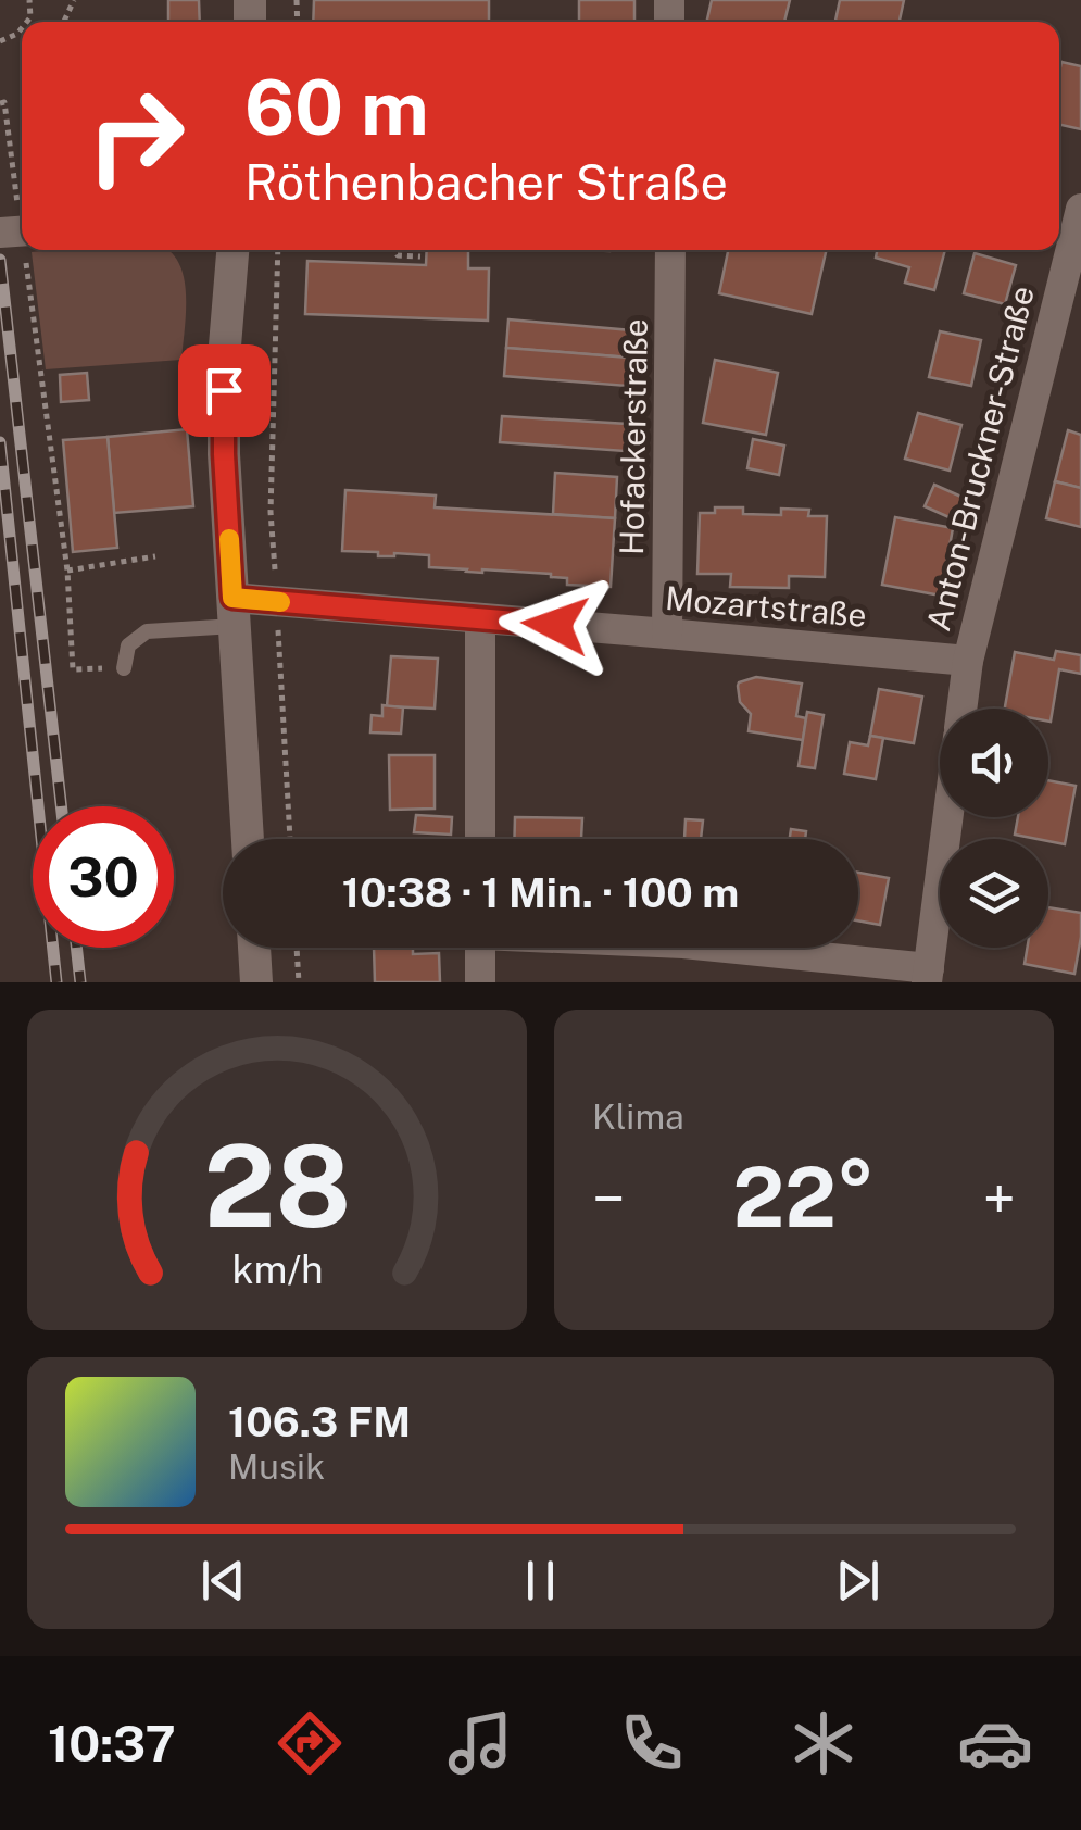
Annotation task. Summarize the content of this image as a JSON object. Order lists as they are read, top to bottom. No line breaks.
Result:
{"streets":{"street":["Hofackerstraße","Anton-Bruckner-Straße","Mozartstraße"]},"crossings":[["Hofackerstraße","Mozartstraße"],["Anton-Bruckner-Straße","Mozartstraße"]],"page":{"turn":["60 m","Röthenbacher Straße"],"limit":"30","trip":"10:38 · 1 Min. · 100 m","tile":"Klima","heat":["−","22°","+"],"song":["106.3 FM","Musik"],"tabs":"10:37","gauge":["28","km/h"]}}
